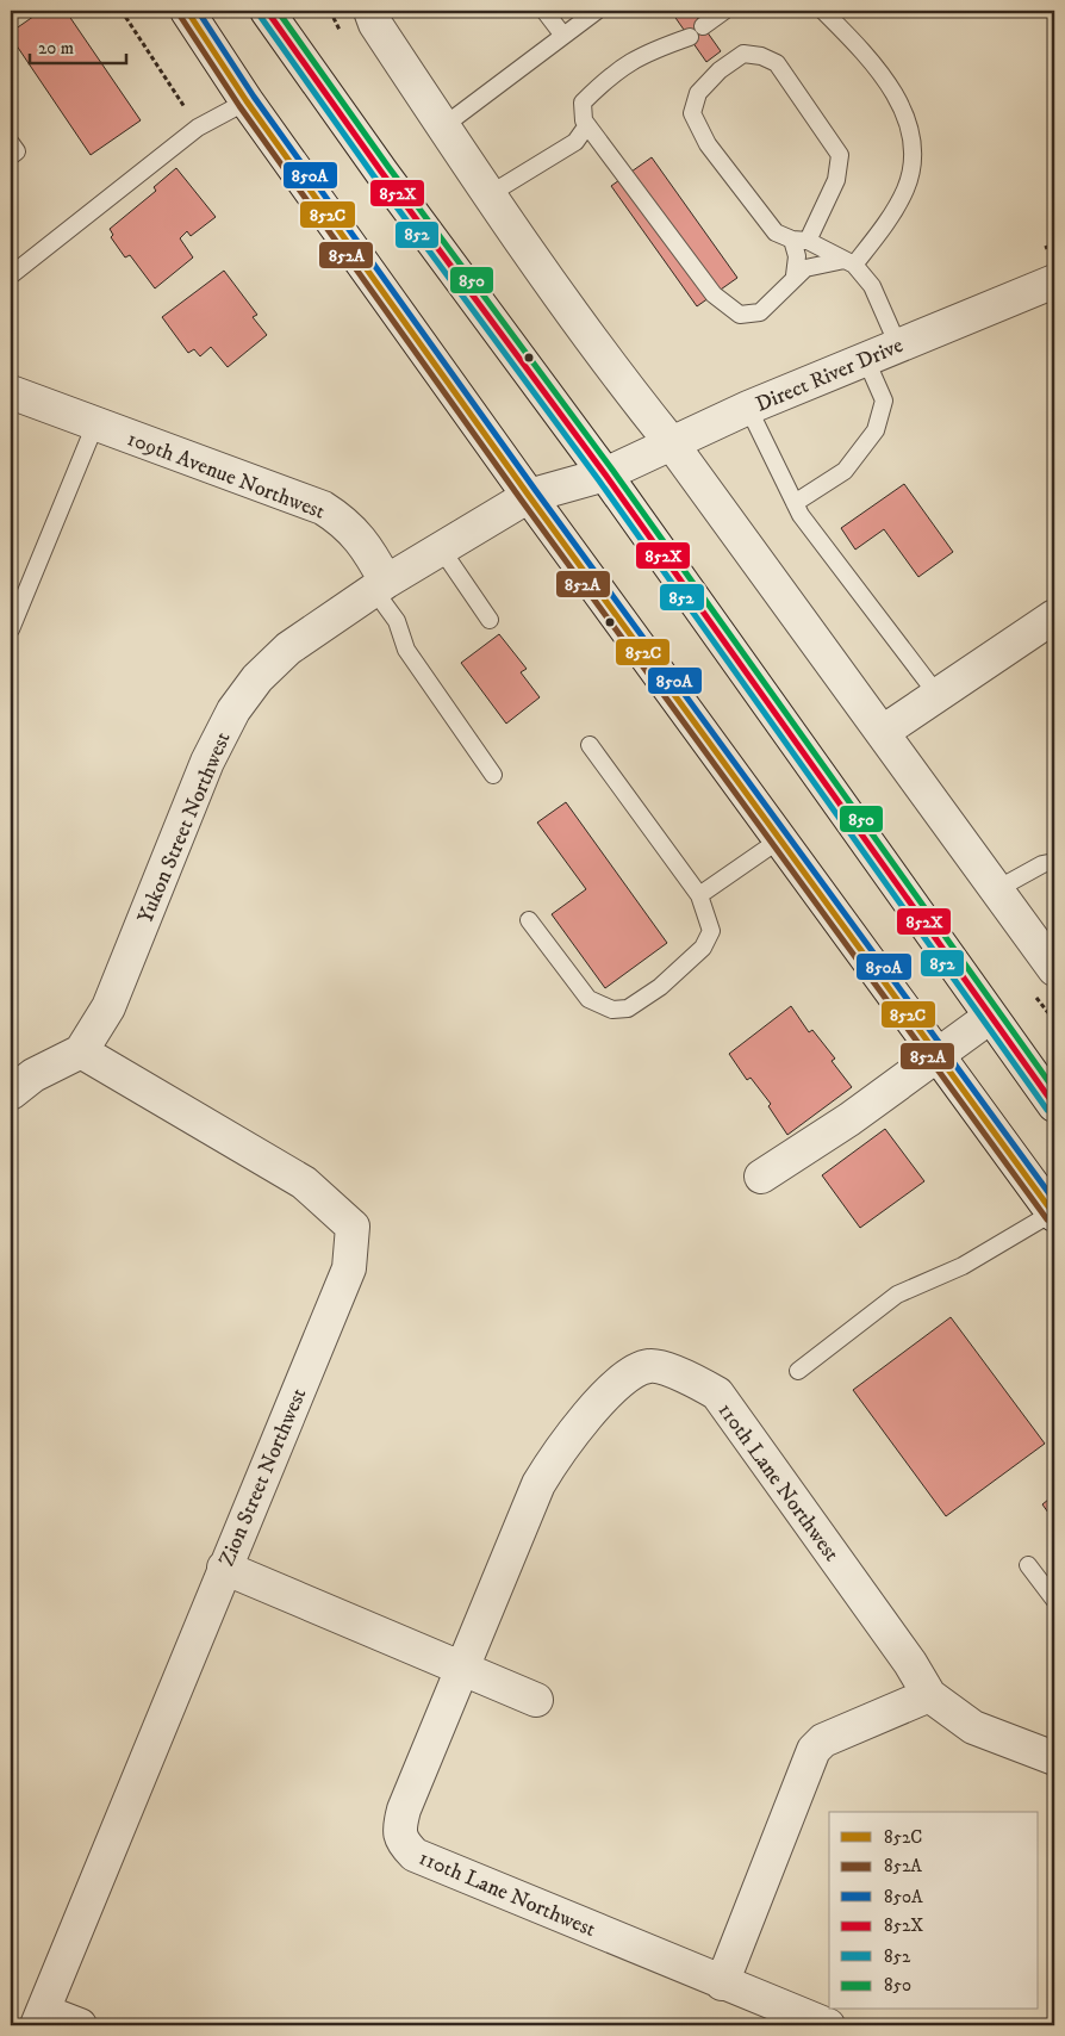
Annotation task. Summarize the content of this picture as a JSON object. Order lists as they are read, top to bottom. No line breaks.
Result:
{"streets":{"street":["Direct River Drive","109th Avenue Northwest","Yukon Street Northwest","Zion Street Northwest","110th Lane Northwest"]},"crossings":[["109th Avenue Northwest","Yukon Street Northwest"],["Yukon Street Northwest","Zion Street Northwest"]],"lines":["transit line 852C","transit line 850A","transit line 852X","transit line 850","transit line 852A","transit line 852"],"legend":["852C","852A","850A","852X","852","850"],"scale_bar":"20 m"}
